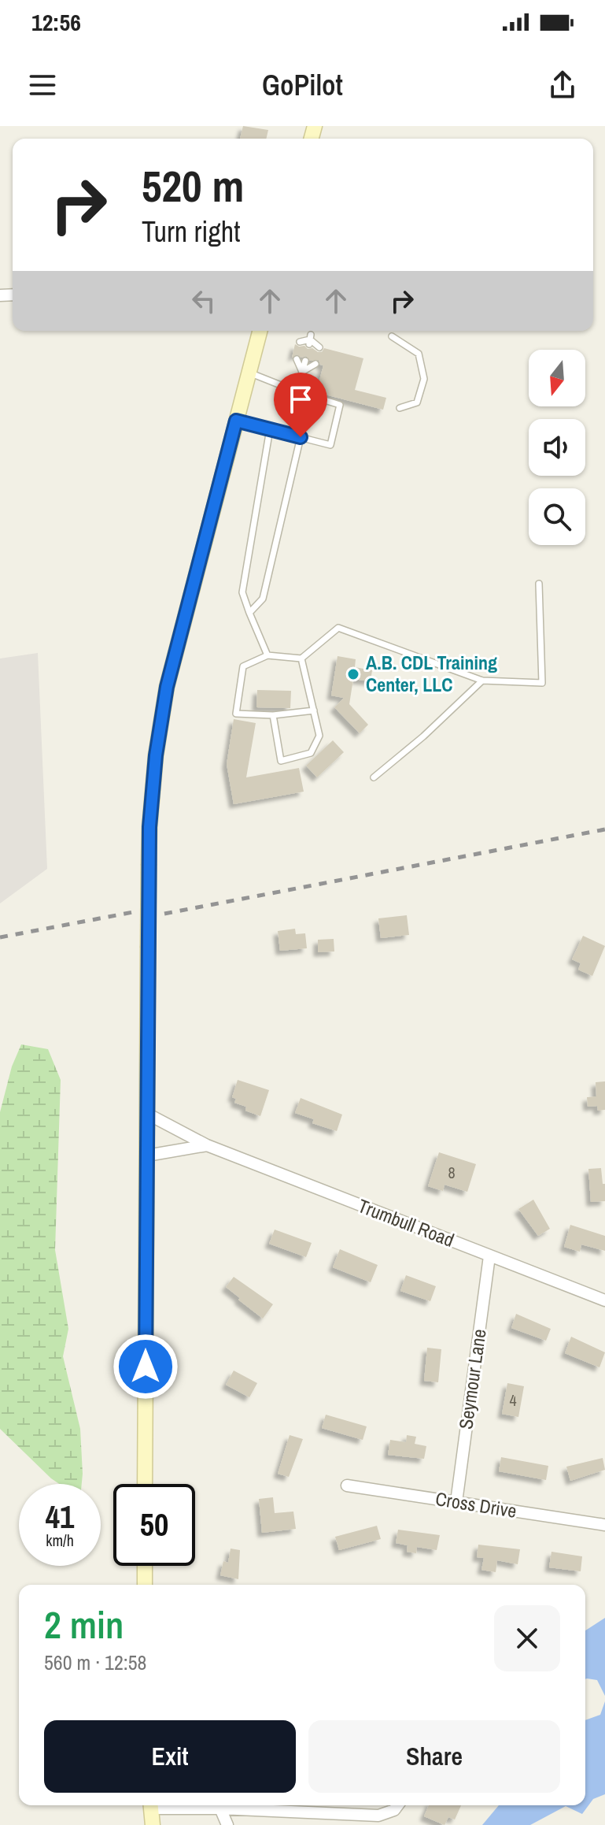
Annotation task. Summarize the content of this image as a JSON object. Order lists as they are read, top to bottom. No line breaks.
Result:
{"streets":{"street":["Trumbull Road","Seymour Lane","Cross Drive"]},"crossings":[["Trumbull Road","Seymour Lane"],["Seymour Lane","Cross Drive"]],"places":["A.B. CDL Training Center, LLC"],"house_numbers":["8","4"],"north":"bottom","page":{"status":"12:56","header":"GoPilot","turn":["520 m","Turn right"],"speed":"41 km/h","limit":"50","heading":["2 min","560 m · 12:58"],"buttons":["Exit","Share"]}}
